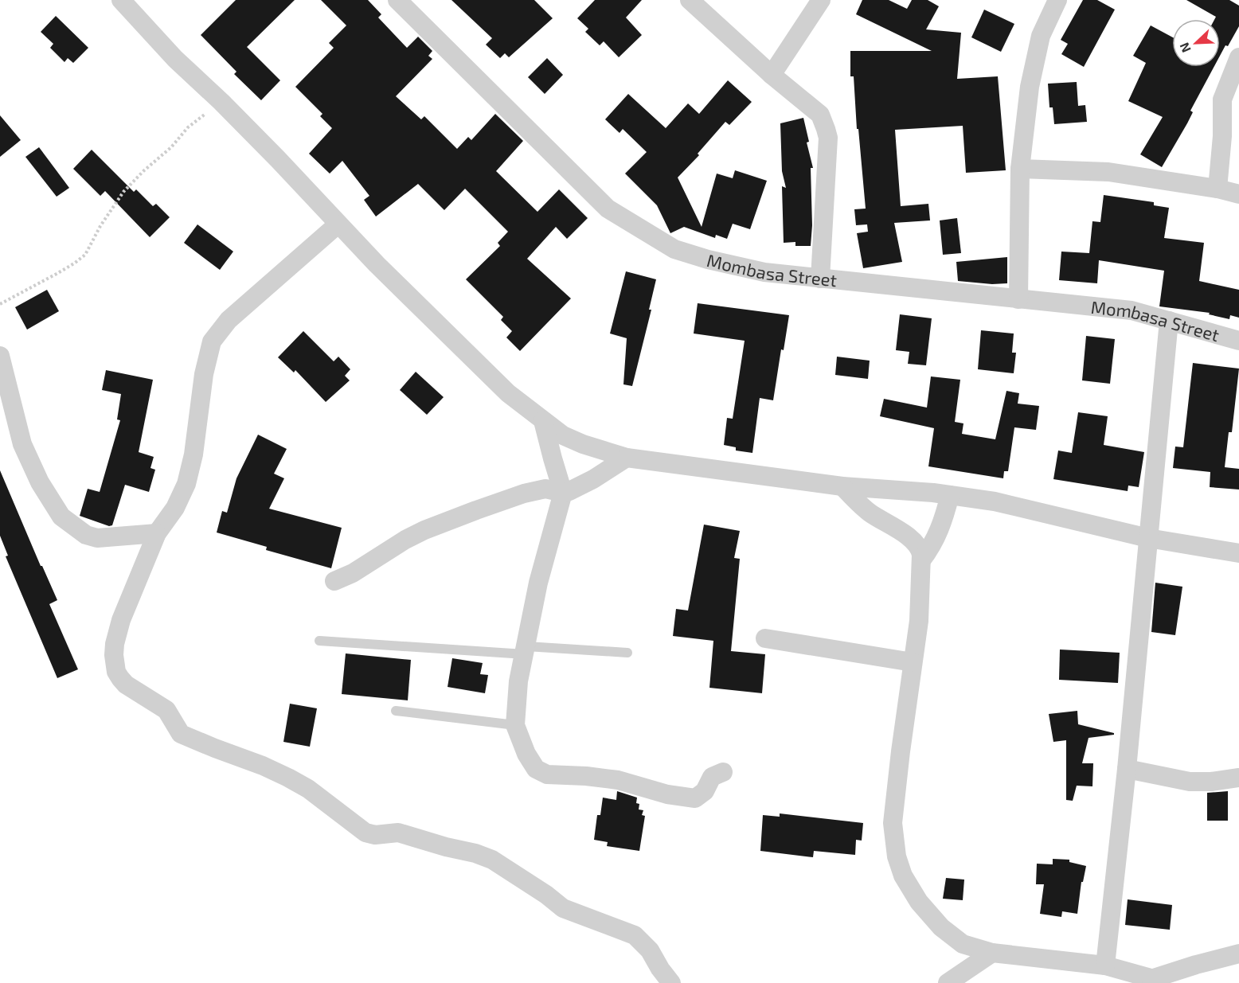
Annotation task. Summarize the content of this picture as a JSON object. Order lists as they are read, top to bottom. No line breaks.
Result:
{"streets":{"street":["Mombasa Street"]},"north":"bottom left"}
